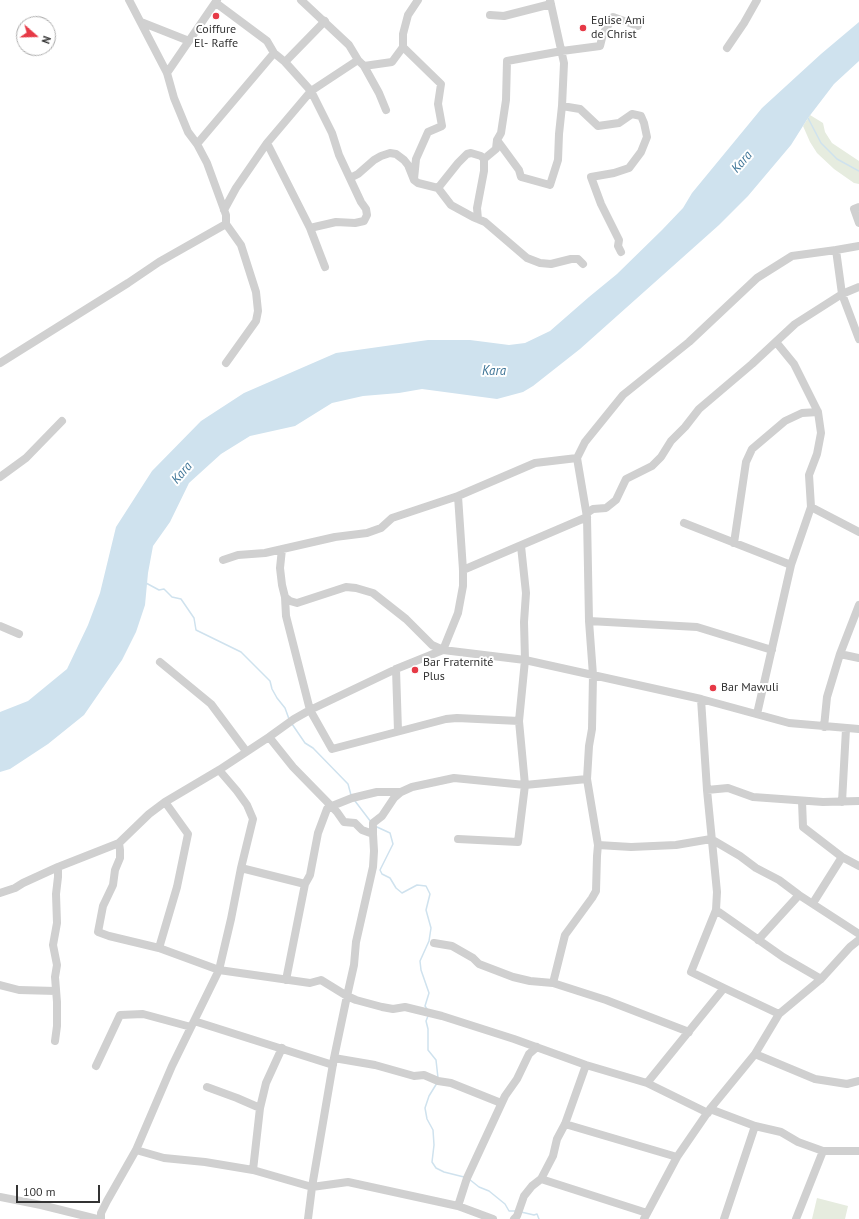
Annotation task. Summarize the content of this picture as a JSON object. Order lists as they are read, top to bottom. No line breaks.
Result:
{"water":["Kara"],"places":["Coiffure El- Raffe","Eglise Ami de Christ","Bar Fraternité Plus","Bar Mawuli"],"scale_bar":"100 m","north":"right"}
